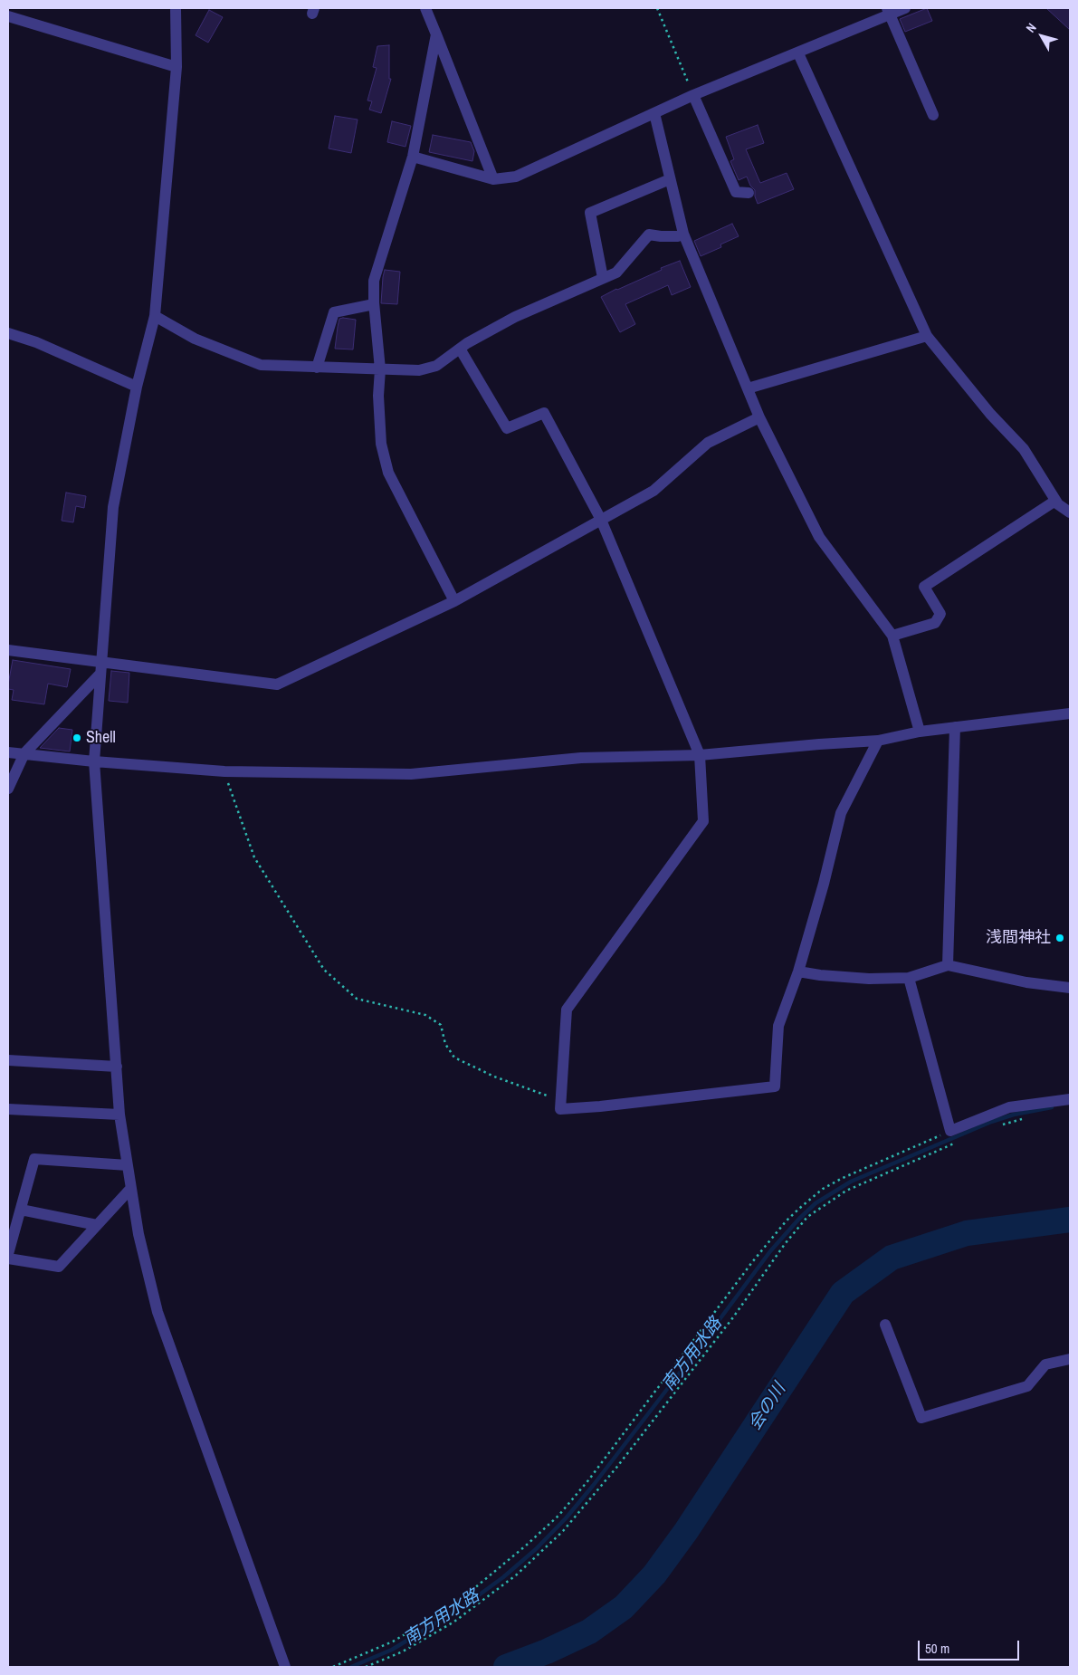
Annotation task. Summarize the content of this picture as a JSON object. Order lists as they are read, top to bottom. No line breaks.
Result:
{"water":["南方用水路","会の川"],"places":["Shell","浅間神社"],"scale_bar":"50 m","north":"top left"}
